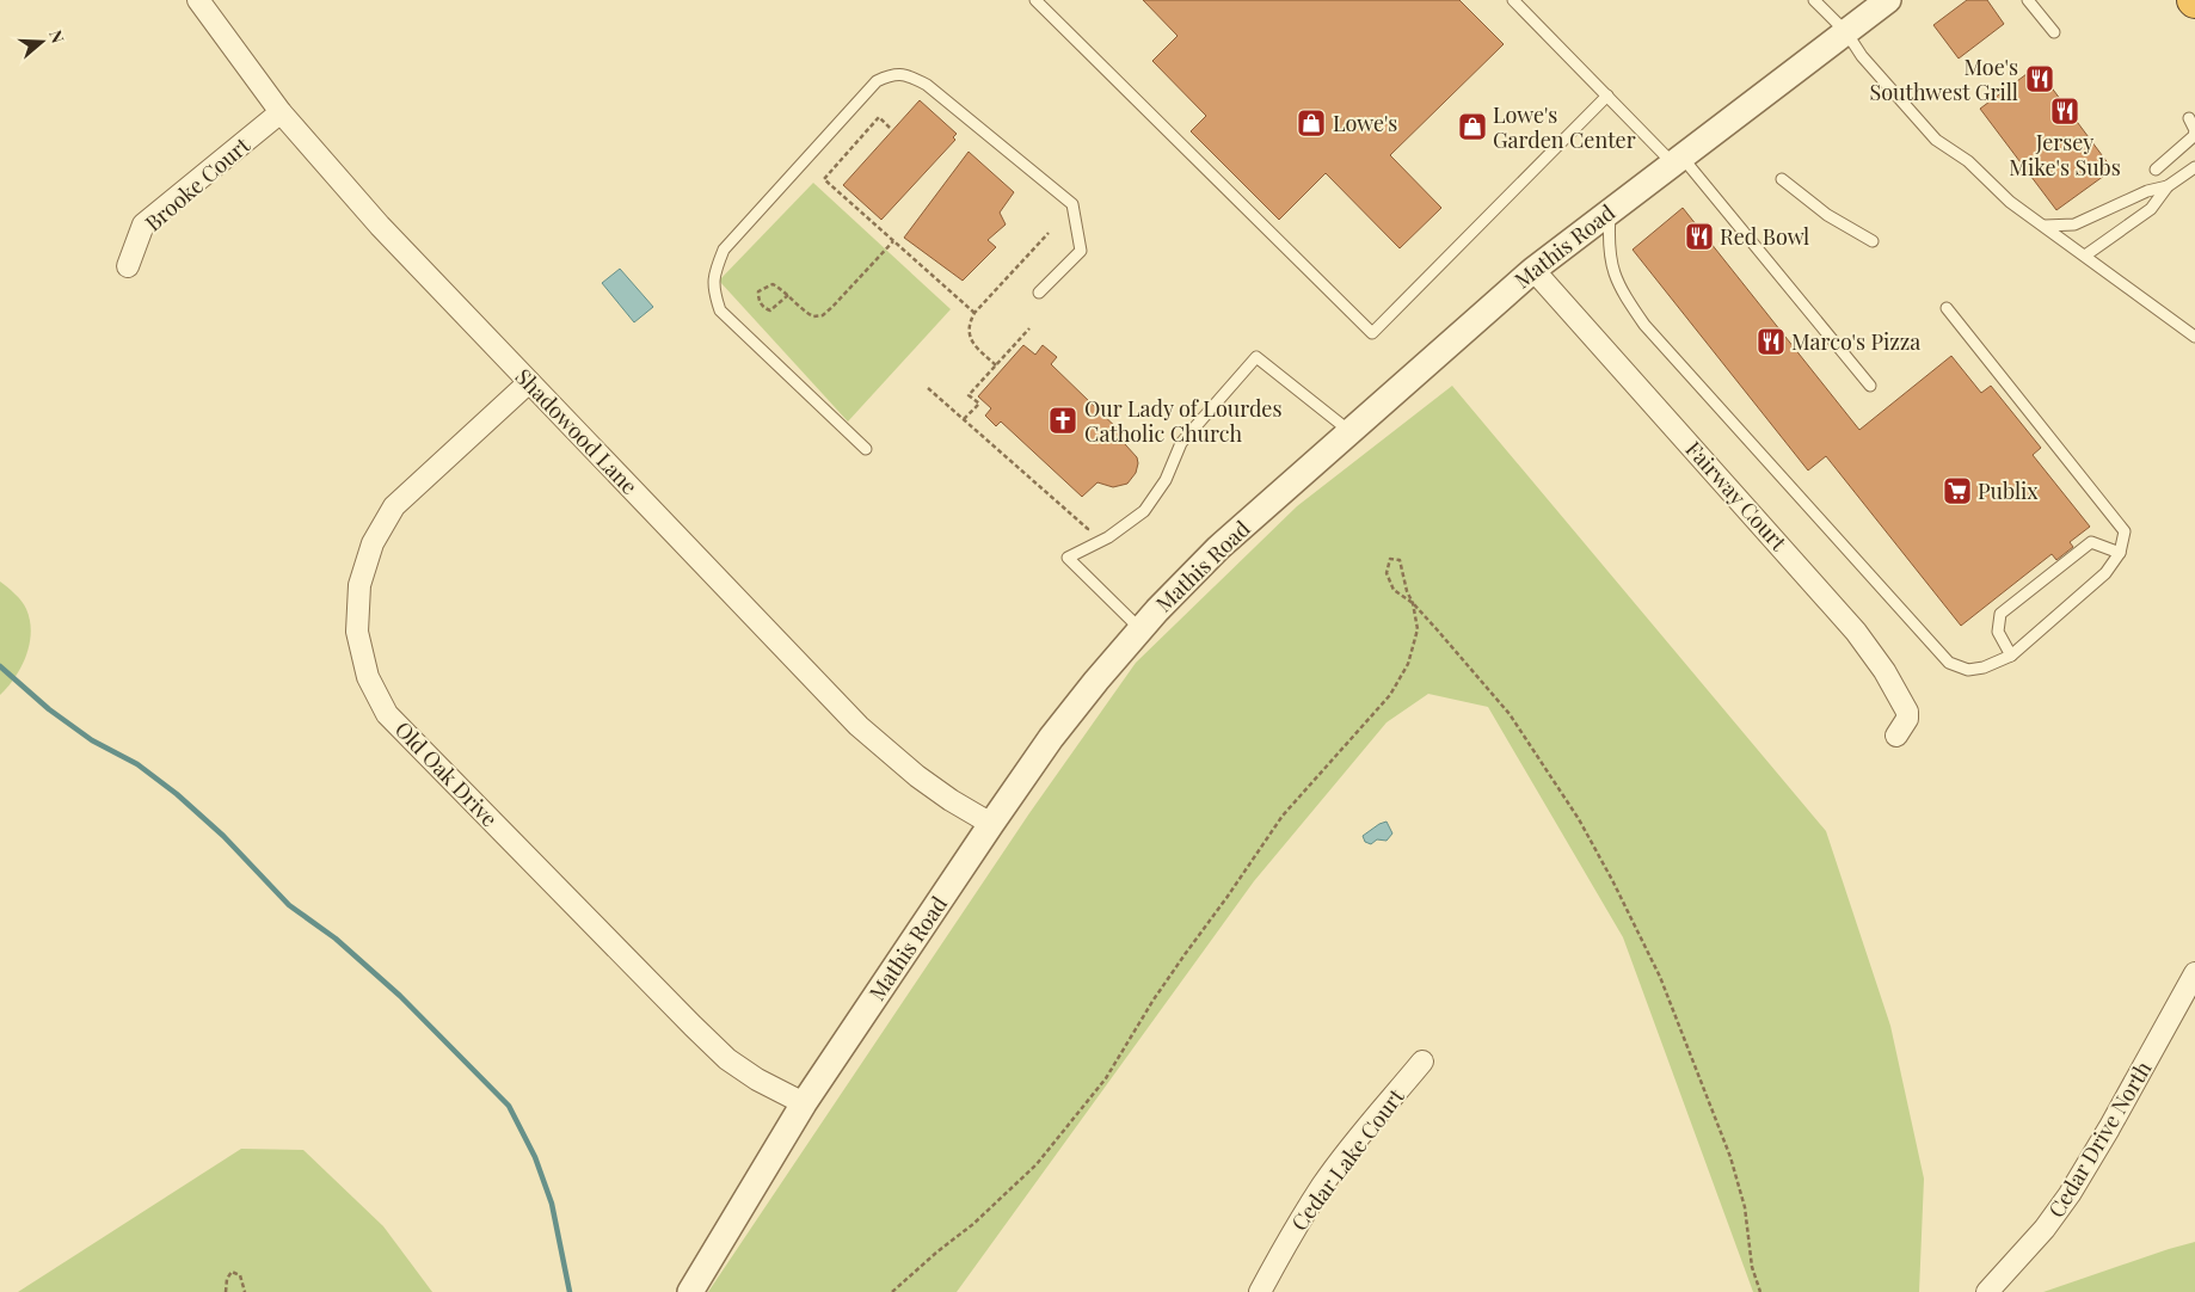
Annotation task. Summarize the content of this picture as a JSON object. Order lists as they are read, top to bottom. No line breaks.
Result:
{"streets":{"street":["Brooke Court","Mathis Road","Shadowood Lane","Fairway Court","Old Oak Drive","Cedar Drive North","Cedar Lake Court"]},"crossings":[["Brooke Court","Shadowood Lane"],["Mathis Road","Shadowood Lane"],["Mathis Road","Fairway Court"],["Mathis Road","Old Oak Drive"],["Shadowood Lane","Old Oak Drive"]],"places":{"restaurant":["Moe's Southwest Grill","Jersey Mike's Subs","Red Bowl","Marco's Pizza"],"shop":["Lowe's","Lowe's Garden Center"],"church":["Our Lady of Lourdes Catholic Church"],"supermarket":["Publix"]},"north":"right"}
